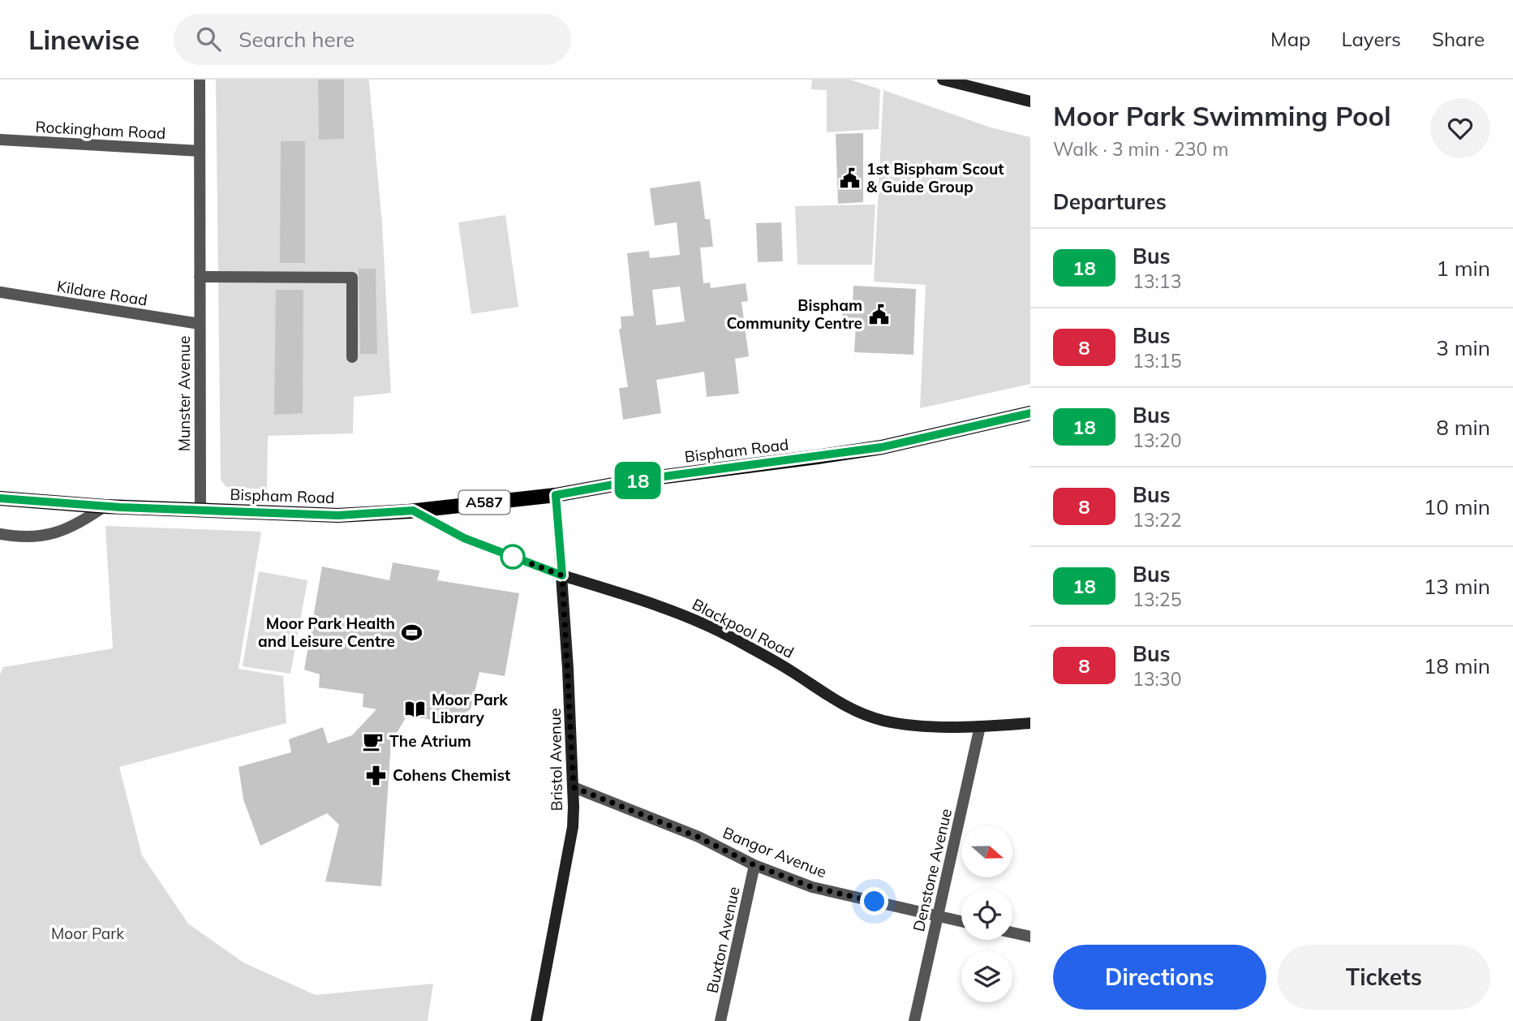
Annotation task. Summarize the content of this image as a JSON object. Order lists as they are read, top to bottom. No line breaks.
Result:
{"streets":{"main road":["Bispham Road","A587"],"street":["Rockingham Road","Kildare Road","Munster Avenue","Blackpool Road","Bristol Avenue","Bangor Avenue","Denstone Avenue","Buxton Avenue"]},"crossings":[["Rockingham Road","Munster Avenue"],["Kildare Road","Munster Avenue"],["Munster Avenue","Bispham Road"],["Bispham Road","Blackpool Road"],["Bispham Road","Bristol Avenue"],["Blackpool Road","Bristol Avenue"],["Blackpool Road","Denstone Avenue"],["Bristol Avenue","Bangor Avenue"],["Bangor Avenue","Denstone Avenue"],["Bangor Avenue","Buxton Avenue"]],"parks":["Moor Park"],"places":{"public building":["1st Bispham Scout & Guide Group","Bispham Community Centre"],"sports":["Moor Park Health and Leisure Centre"],"library":["Moor Park Library"],"cafe":["The Atrium"],"pharmacy":["Cohens Chemist"]},"lines":["bus line 18"],"north":"right","page":{"header":"Linewise","search":"Search here","nav":["Map","Layers","Share"],"on_map":"18","heading":[["Moor Park Swimming Pool","Walk · 3 min · 230 m"],"Departures"],"list":[{"mark":"18","name":"Bus","note":"13:13","value":"1 min"},{"mark":"8","name":"Bus","note":"13:15","value":"3 min"},{"mark":"18","name":"Bus","note":"13:20","value":"8 min"},{"mark":"8","name":"Bus","note":"13:22","value":"10 min"},{"mark":"18","name":"Bus","note":"13:25","value":"13 min"},{"mark":"8","name":"Bus","note":"13:30","value":"18 min"}],"buttons":["Directions","Tickets"]}}
